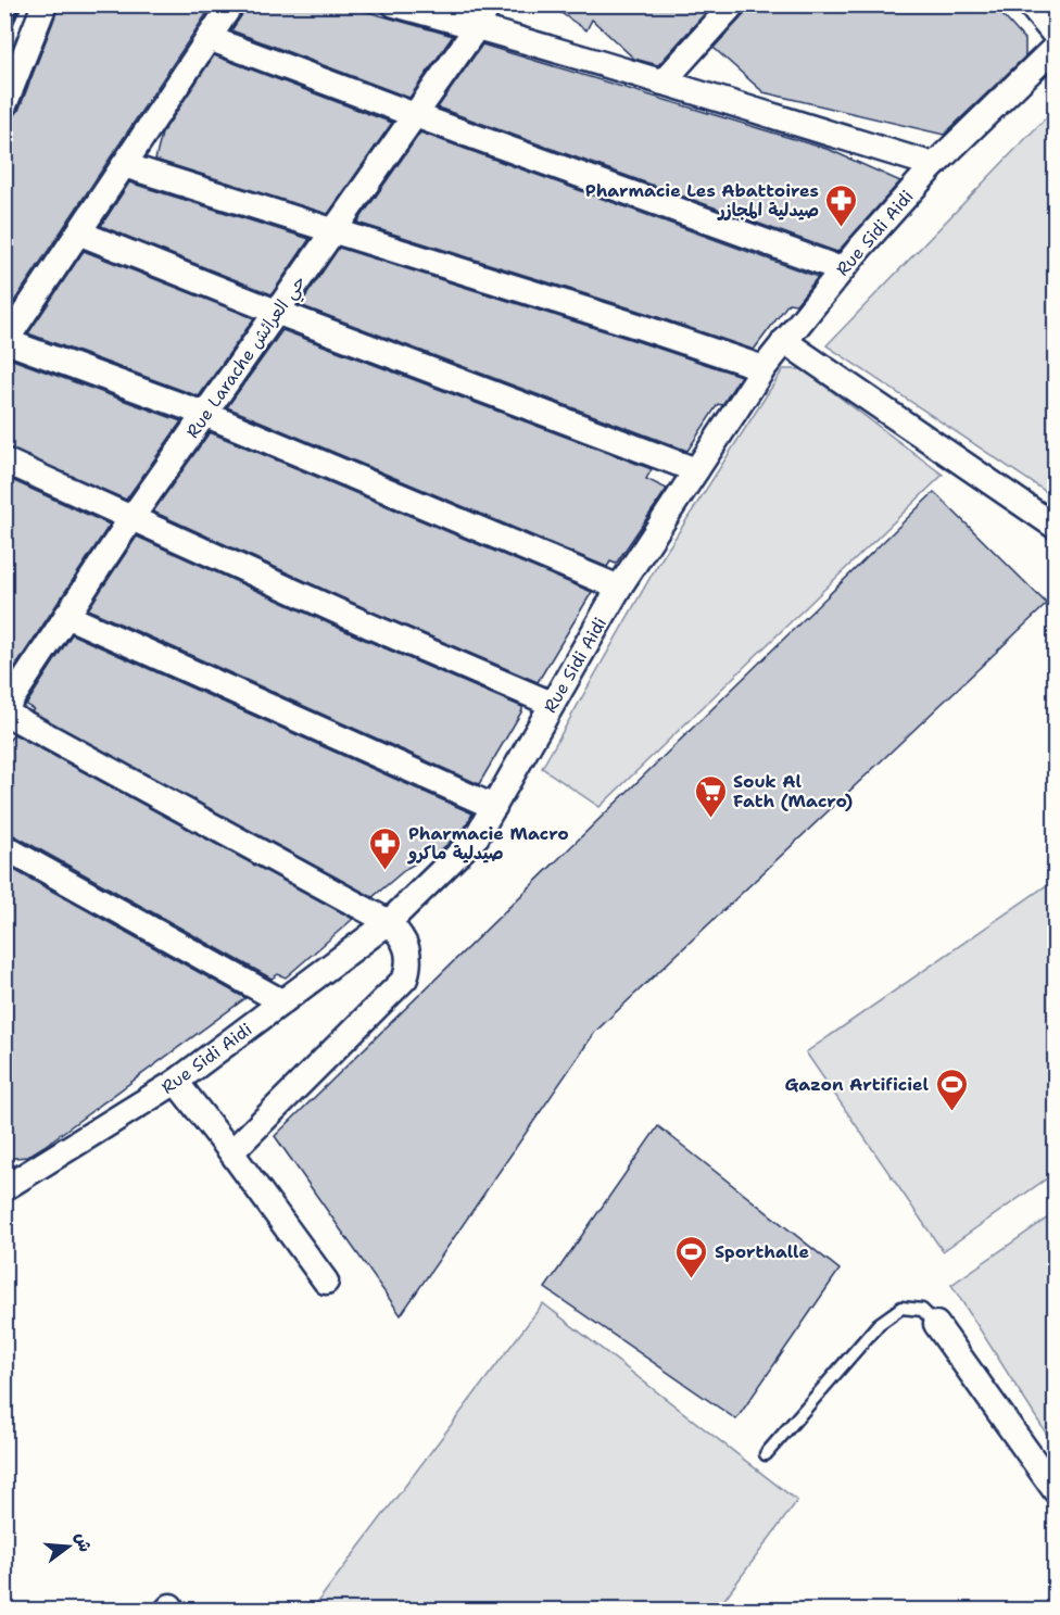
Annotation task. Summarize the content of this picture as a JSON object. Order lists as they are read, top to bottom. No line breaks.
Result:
{"streets":{"street":["Rue Sidi Aidi","Rue Larache حي العرائش"]},"places":{"pharmacy":["Pharmacie Les Abattoires صيدلية المجازر","Pharmacie Macro صيدلية ماكرو"],"supermarket":["Souk Al Fath (Macro)"],"sports":["Gazon Artificiel","Sporthalle"]},"north":"right"}
